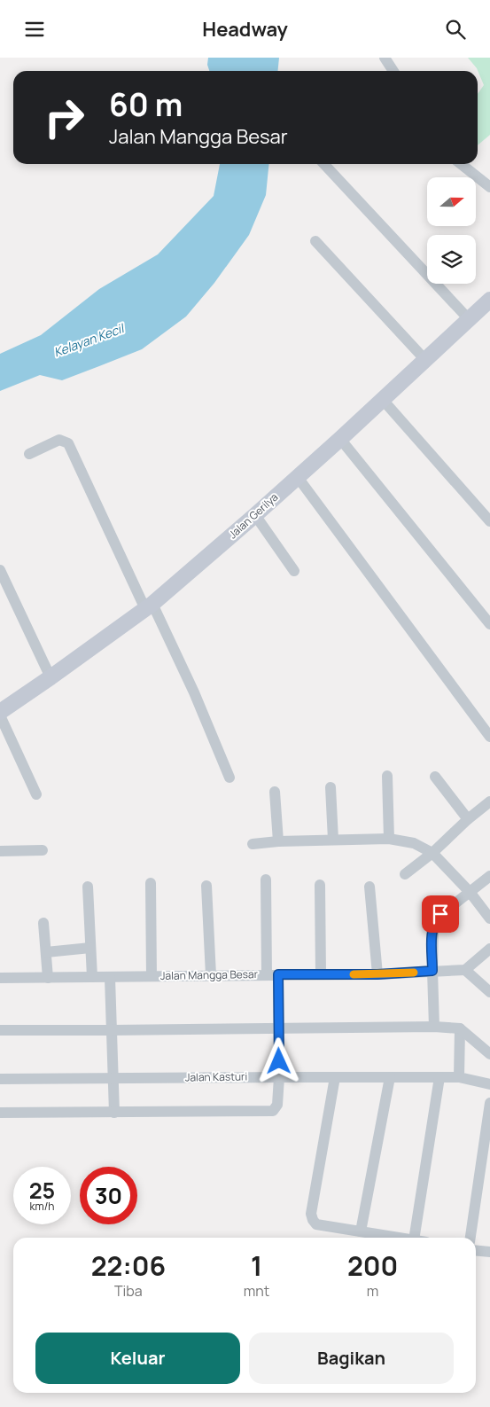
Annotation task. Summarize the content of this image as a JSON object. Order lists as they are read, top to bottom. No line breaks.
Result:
{"streets":{"street":["Jalan Gerilya","Jalan Mangga Besar","Jalan Kasturi"]},"water":["Kelayan Kecil"],"north":"right","page":{"header":"Headway","turn":["60 m","Jalan Mangga Besar"],"speed":"25 km/h","limit":"30","eta":["22:06","Tiba","1","mnt","200","m"],"buttons":["Keluar","Bagikan"]}}
